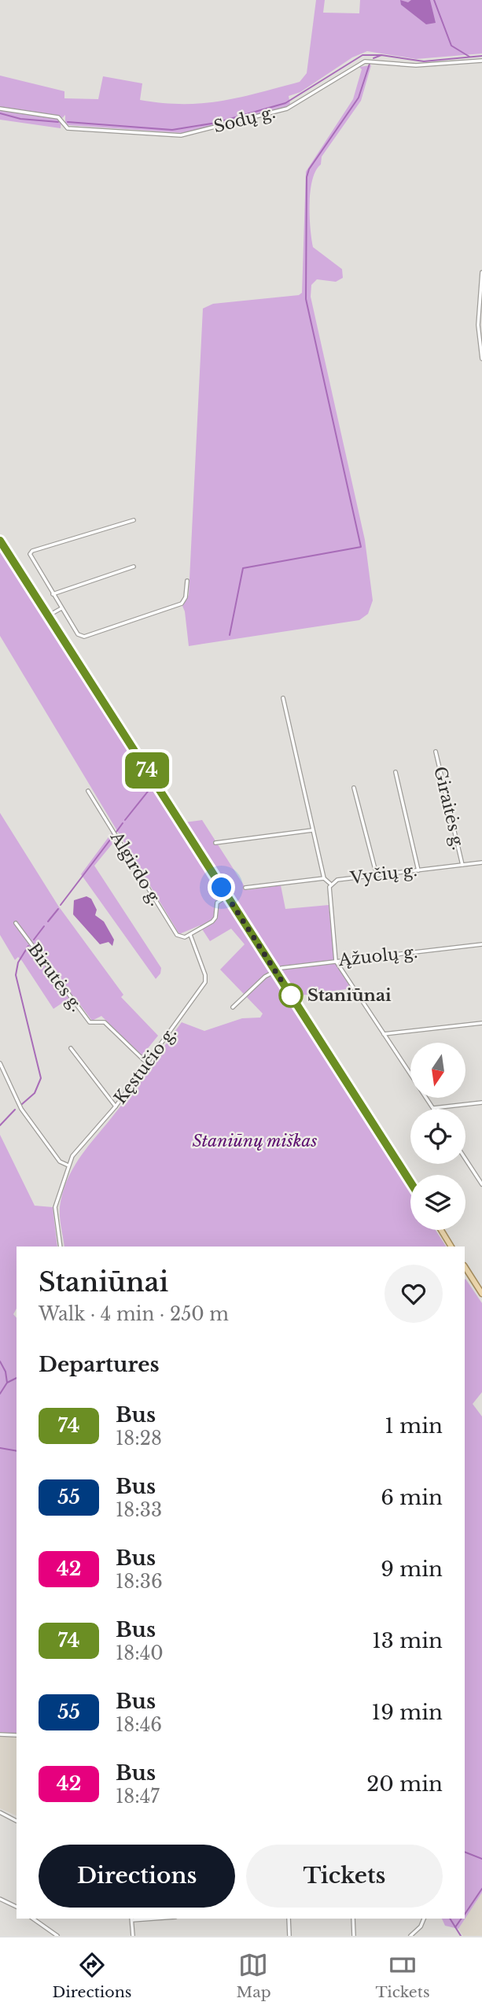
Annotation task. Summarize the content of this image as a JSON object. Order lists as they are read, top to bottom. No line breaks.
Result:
{"streets":{"street":["Sodų g.","Giraitės g.","Algirdo g.","Vyčių g.","Ąžuolų g.","Birutės g.","Kęstučio g."]},"crossings":[["Giraitės g.","Vyčių g."],["Algirdo g.","Kęstučio g."],["Vyčių g.","Ąžuolų g."],["Birutės g.","Kęstučio g."]],"parks":["Staniūnų miškas"],"places":["Staniūnai"],"lines":["bus line 74"],"north":"bottom","page":{"on_map":"74","heading":[["Staniūnai","Walk · 4 min · 250 m"],"Departures"],"list":[{"mark":"74","name":"Bus","note":"18:28","value":"1 min"},{"mark":"55","name":"Bus","note":"18:33","value":"6 min"},{"mark":"42","name":"Bus","note":"18:36","value":"9 min"},{"mark":"74","name":"Bus","note":"18:40","value":"13 min"},{"mark":"55","name":"Bus","note":"18:46","value":"19 min"},{"mark":"42","name":"Bus","note":"18:47","value":"20 min"}],"buttons":["Directions","Tickets"],"tabs":["Directions","Map","Tickets"]}}
